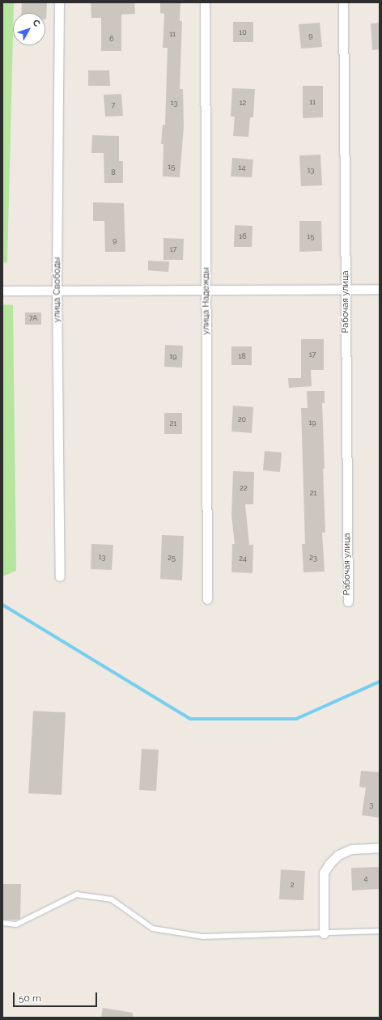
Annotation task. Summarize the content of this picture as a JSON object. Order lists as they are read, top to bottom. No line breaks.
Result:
{"streets":{"street":["улица Свободы","улица Надежды","Рабочая улица"]},"house_numbers":["10","11","9","6","11","13","12","7","15","14","13","8","16","15","9","17","7А","17","19","18","20","19","21","22","21","13","25","23","24","3","4","2"],"scale_bar":"50 m","north":"top right"}
